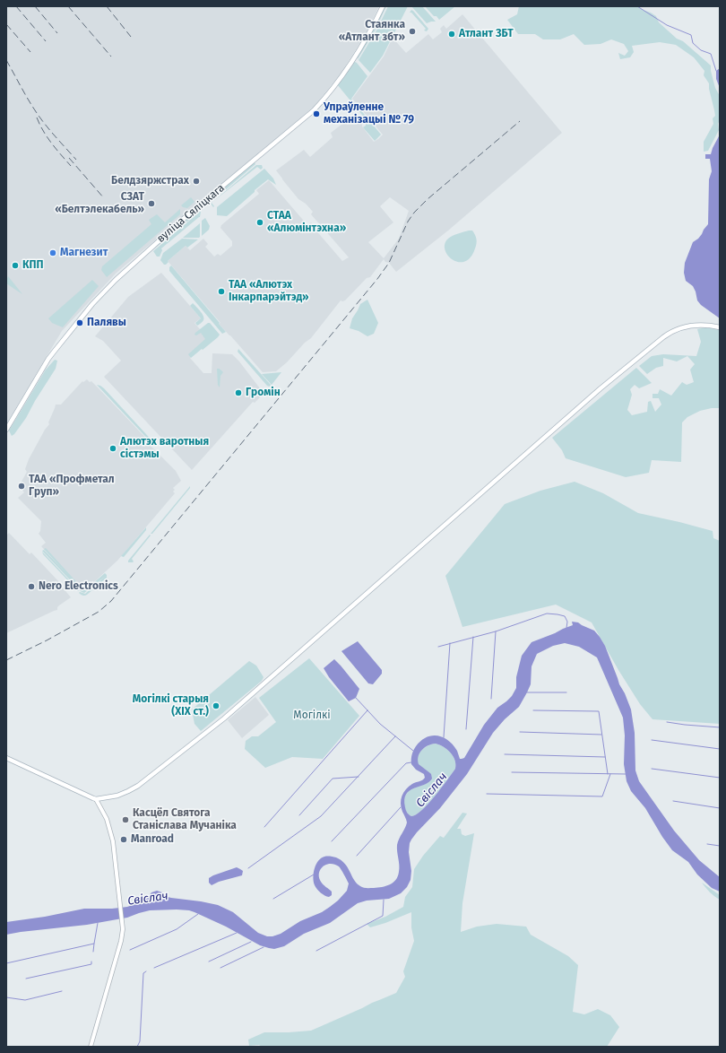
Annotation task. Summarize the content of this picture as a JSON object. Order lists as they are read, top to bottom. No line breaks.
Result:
{"streets":{"main road":["вуліца Сяліцкага"]},"water":["Свіслач"],"parks":["Могілкі"],"places":["Стаянка «Атлант збт»","Атлант ЗБТ","Упраўленне механізацыі № 79","Белдзяржстрах","СЗАТ «Белтэлекабель»","СТАА «Алюмінтэхна»","Магнезит","КПП","ТАА «Алютэх Інкарпарэйтэд»","Палявы","Громін","Алютэх варотныя сістэмы","ТАА «Профметал Груп»","Nero Electronics","Могілкі старыя (XIX ст.)","Касцёл Святога Станіслава Мучаніка","Manroad"]}
